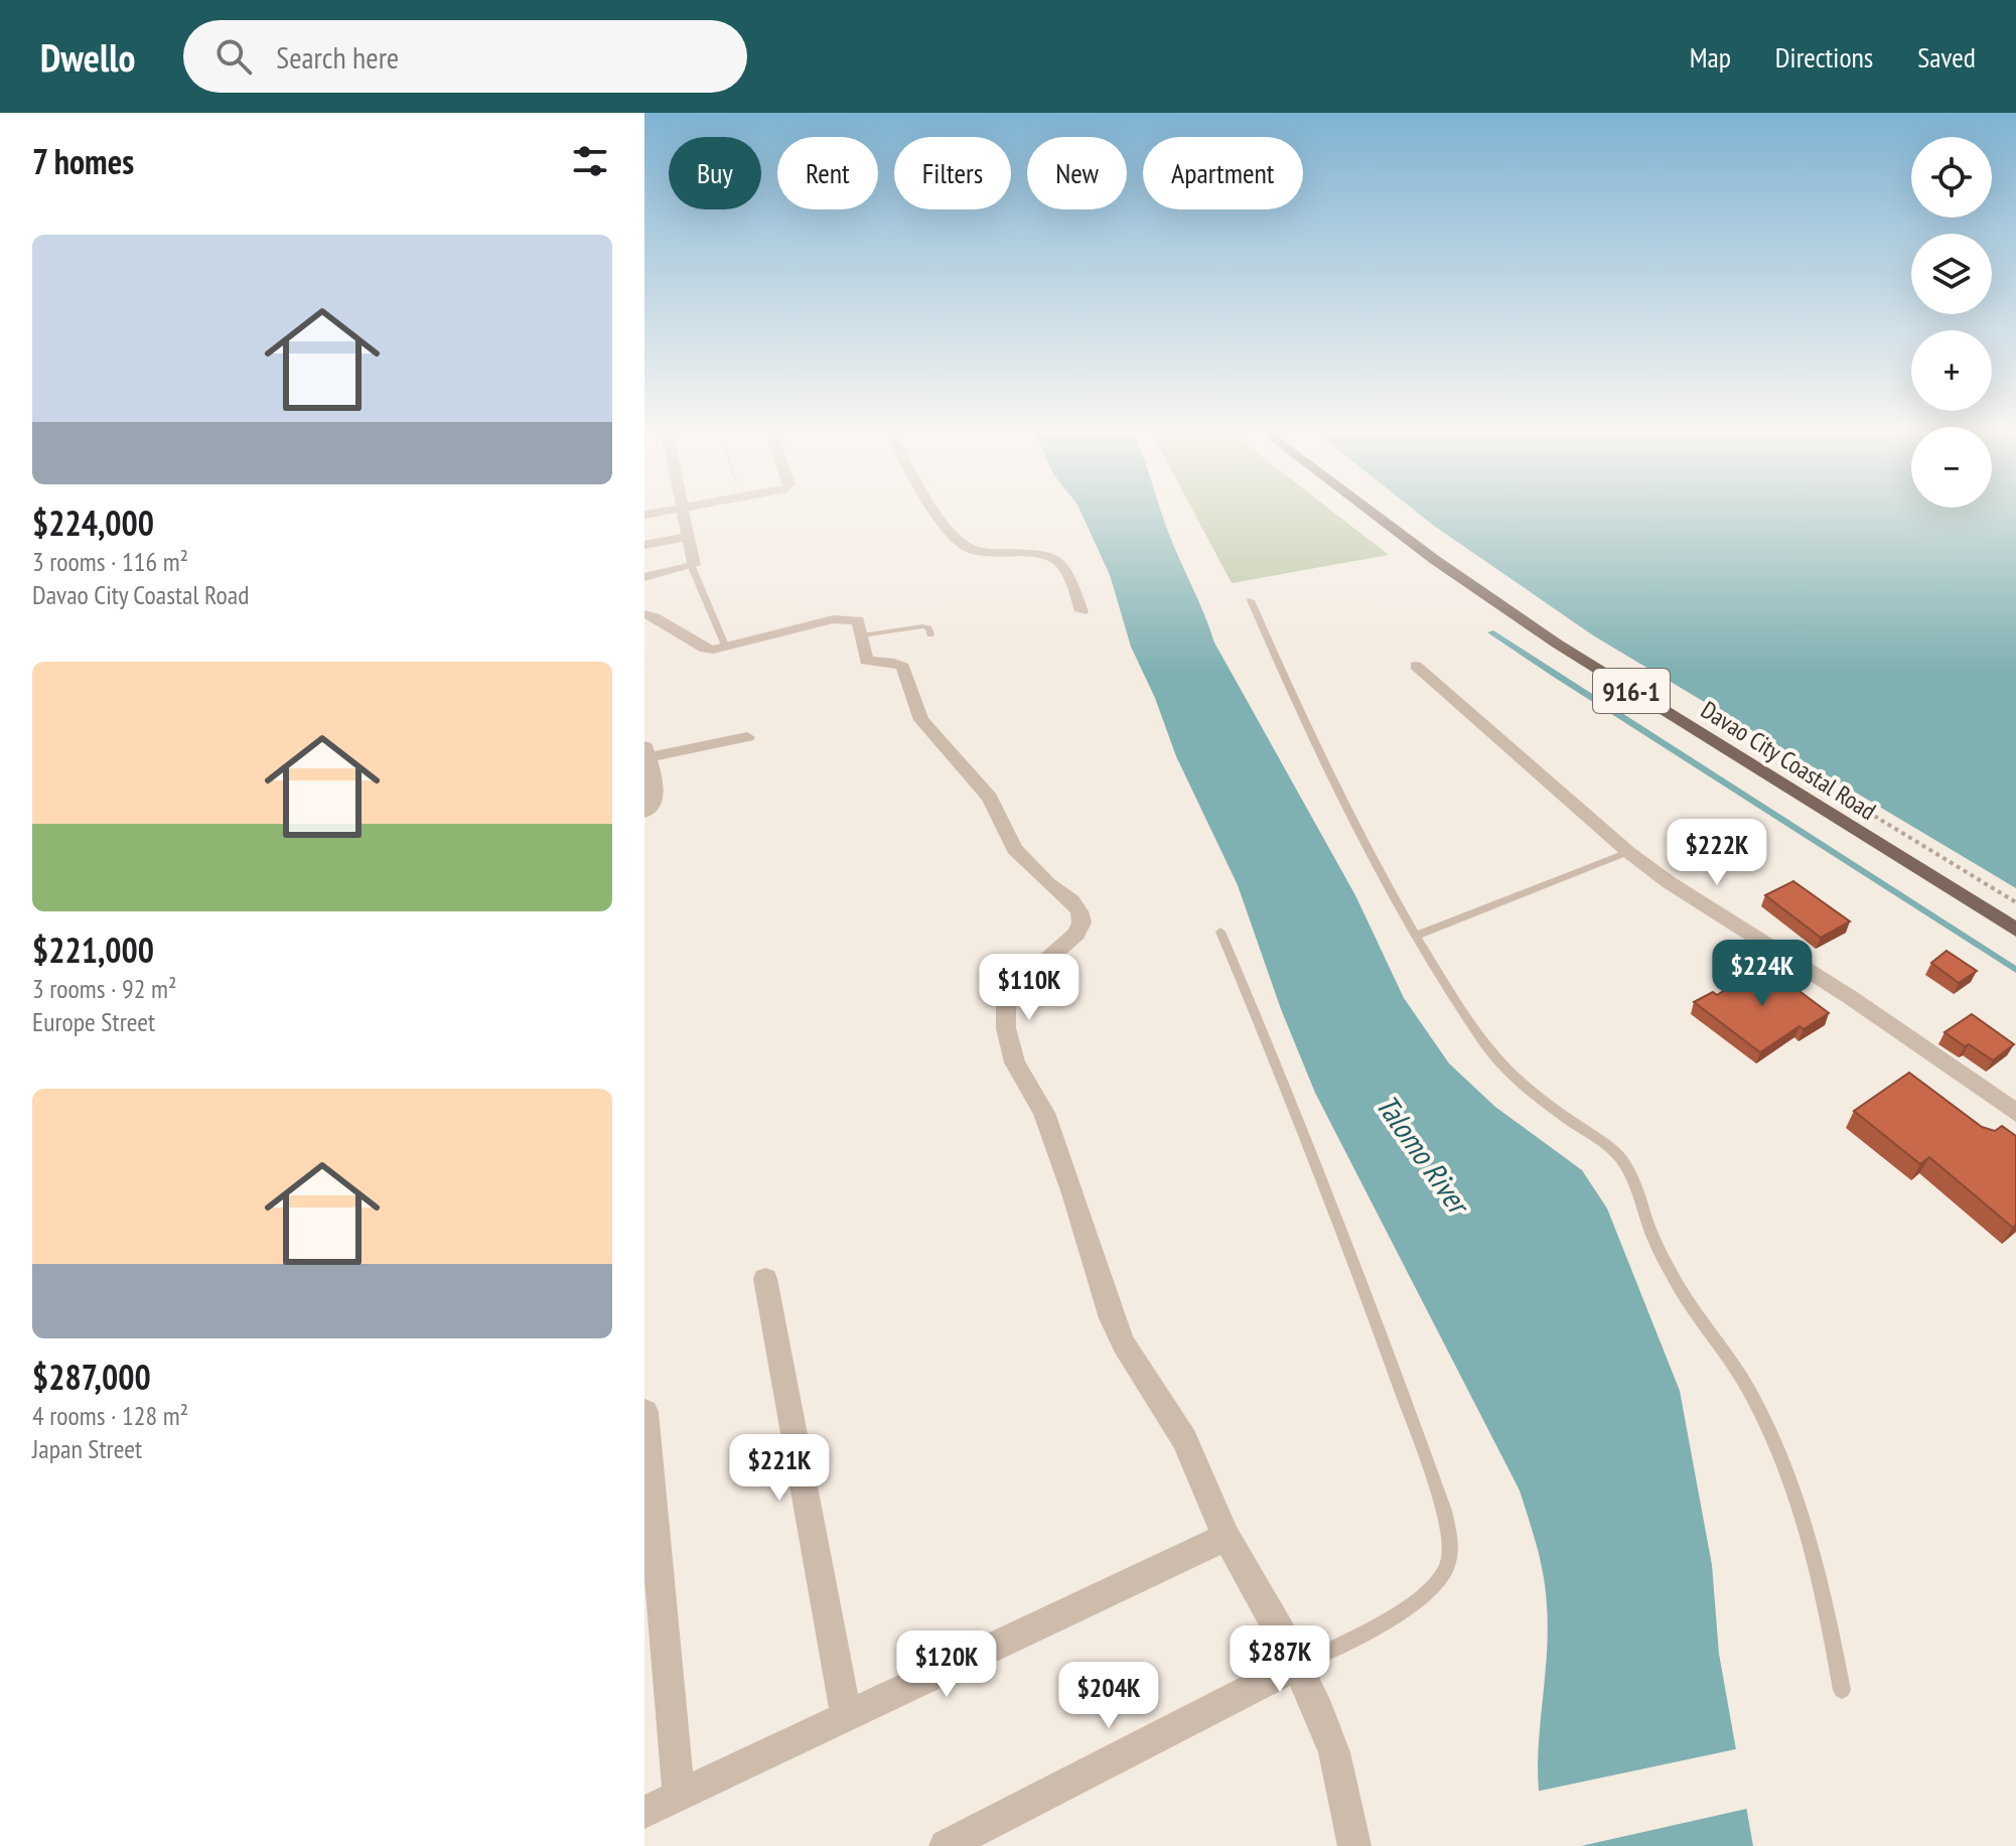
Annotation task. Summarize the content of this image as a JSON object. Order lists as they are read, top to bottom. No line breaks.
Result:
{"streets":{"main road":["916-1","Davao City Coastal Road"]},"water":["Talomo River"],"page":{"header":"Dwello","search":"Search here","nav":["Map","Directions","Saved"],"heading":"7 homes","map_buttons":["+","−"],"chip":["Buy","Rent","Filters","New","Apartment"],"list":[{"name":"$224,000","note":"3 rooms · 116 m² · Davao City Coastal Road"},{"name":"$221,000","note":"3 rooms · 92 m² · Europe Street"},{"name":"$287,000","note":"4 rooms · 128 m² · Japan Street"}],"price":["$222K","$224K","$110K","$221K","$287K","$120K","$204K"]}}
